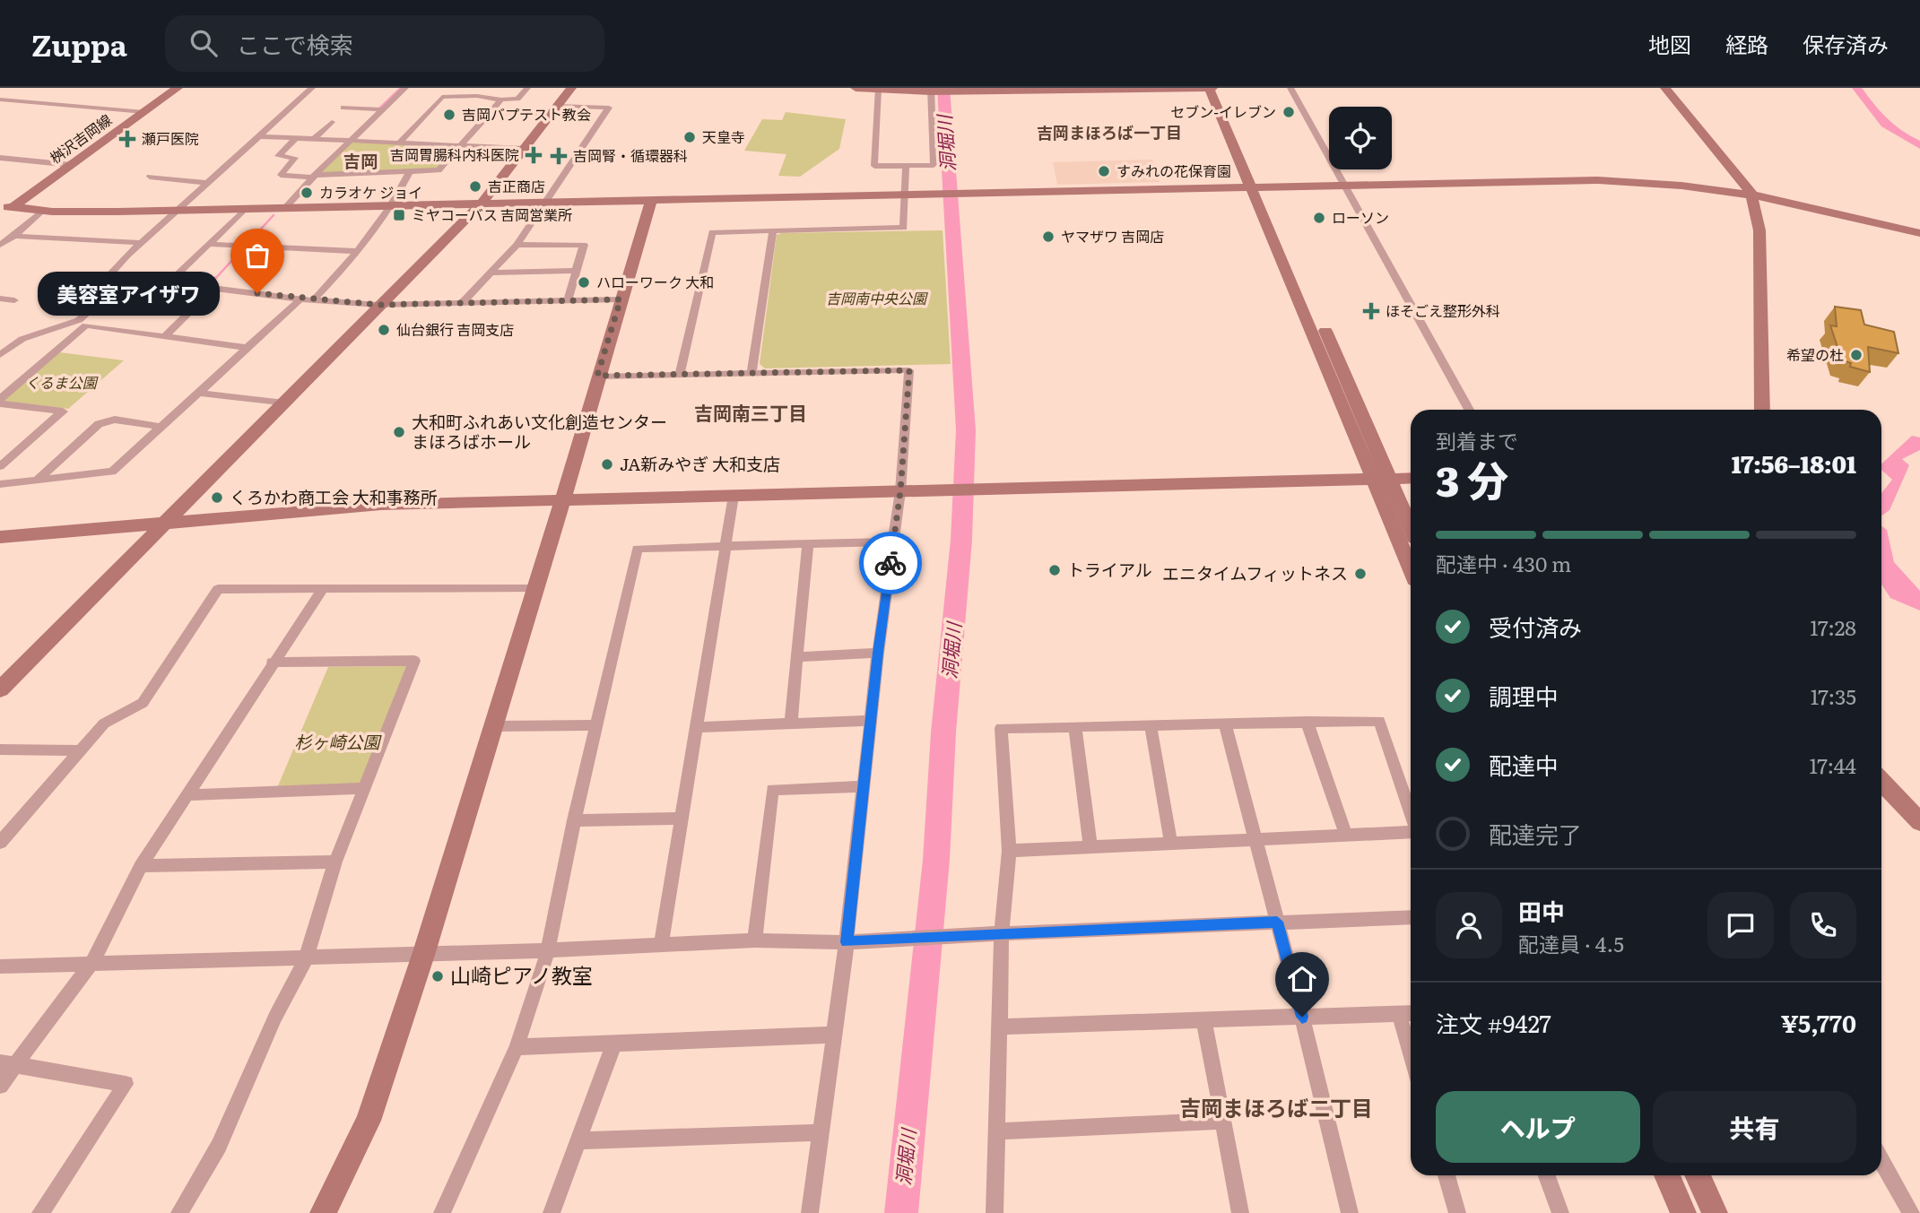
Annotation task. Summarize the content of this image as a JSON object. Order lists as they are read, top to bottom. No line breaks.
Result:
{"streets":{"street":["桝沢吉岡線"]},"districts":["吉岡まほろば一丁目","吉岡","吉岡南三丁目","吉岡まほろば二丁目"],"water":["洞堀川"],"parks":["吉岡南中央公園","くるま公園","杉ヶ崎公園"],"places":{"other":["セブン-イレブン","吉岡バプテスト教会","天皇寺","すみれの花保育園","吉正商店","カラオケ ジョイ","ローソン","ヤマザワ 吉岡店","ハローワーク 大和","美容室アイザワ","仙台銀行 吉岡支店","希望の杜","大和町ふれあい文化創造センター まほろばホール","JA新みやぎ 大和支店","くろかわ商工会 大和事務所","トライアル","エニタイムフィットネス","山崎ピアノ教室"],"health":["瀬戸医院","吉岡胃腸科内科医院","吉岡腎・循環器科","ほそごえ整形外科"],"transit":["ミヤコーバス 吉岡営業所"]},"page":{"header":"Zuppa","search":"ここで検索","nav":["地図","経路","保存済み"],"bubble":"美容室アイザワ","heading":["3 分","到着まで","17:56–18:01"],"panel":["田中","配達員 · 4.5","注文 #9427","¥5,770"],"bar":"配達中 · 430 m","list":[["受付済み","17:28"],["調理中","17:35"],["配達中","17:44"],"配達完了"],"buttons":["ヘルプ","共有"]}}
